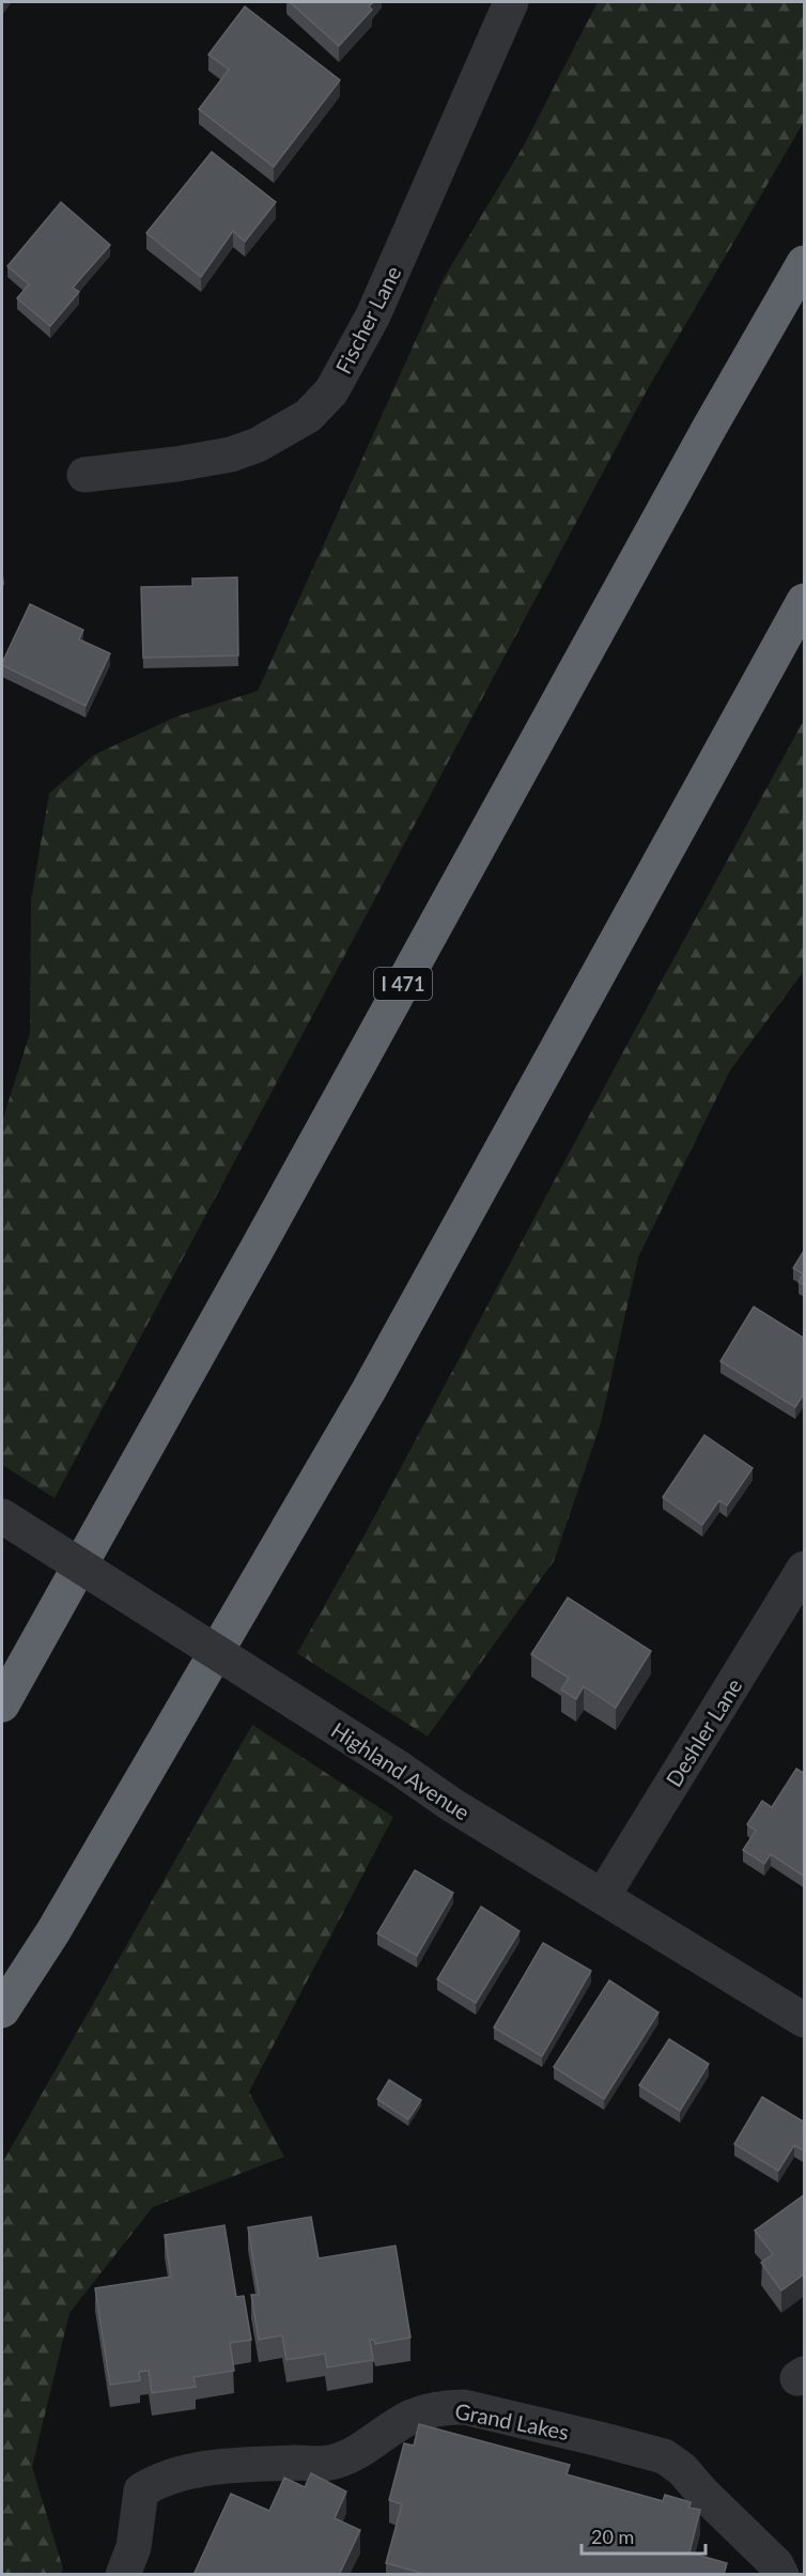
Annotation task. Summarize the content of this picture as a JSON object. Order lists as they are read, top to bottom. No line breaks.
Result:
{"streets":{"highway":["I 471"],"street":["Fischer Lane","Deshler Lane","Highland Avenue","Grand Lakes"]},"crossings":[["Deshler Lane","Highland Avenue"]],"scale_bar":"20 m"}
